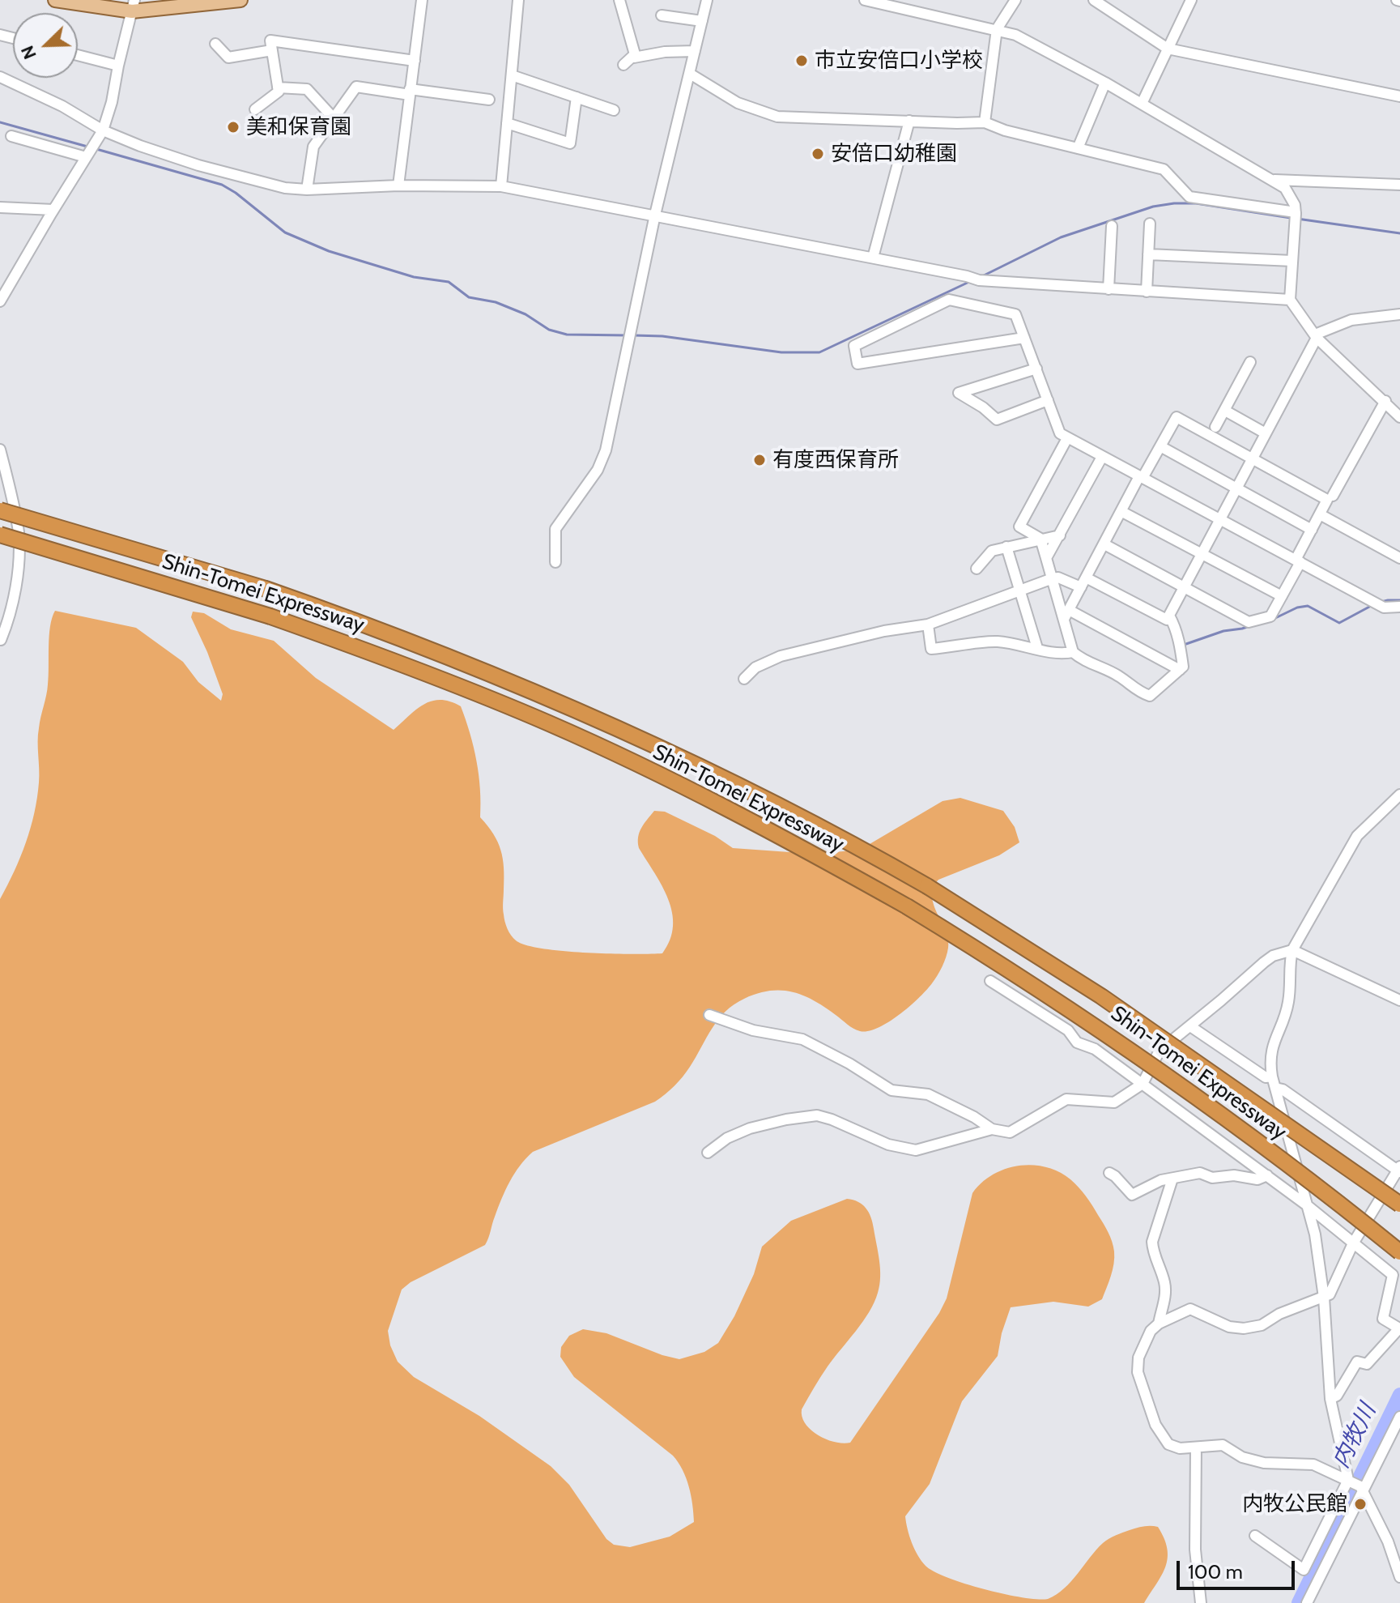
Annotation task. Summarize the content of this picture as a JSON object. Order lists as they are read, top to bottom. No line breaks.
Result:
{"streets":{"highway":["Shin-Tomei Expressway"]},"water":["内牧川"],"places":["市立安倍口小学校","美和保育園","安倍口幼稚園","有度西保育所","内牧公民館"],"scale_bar":"100 m","north":"bottom left"}
